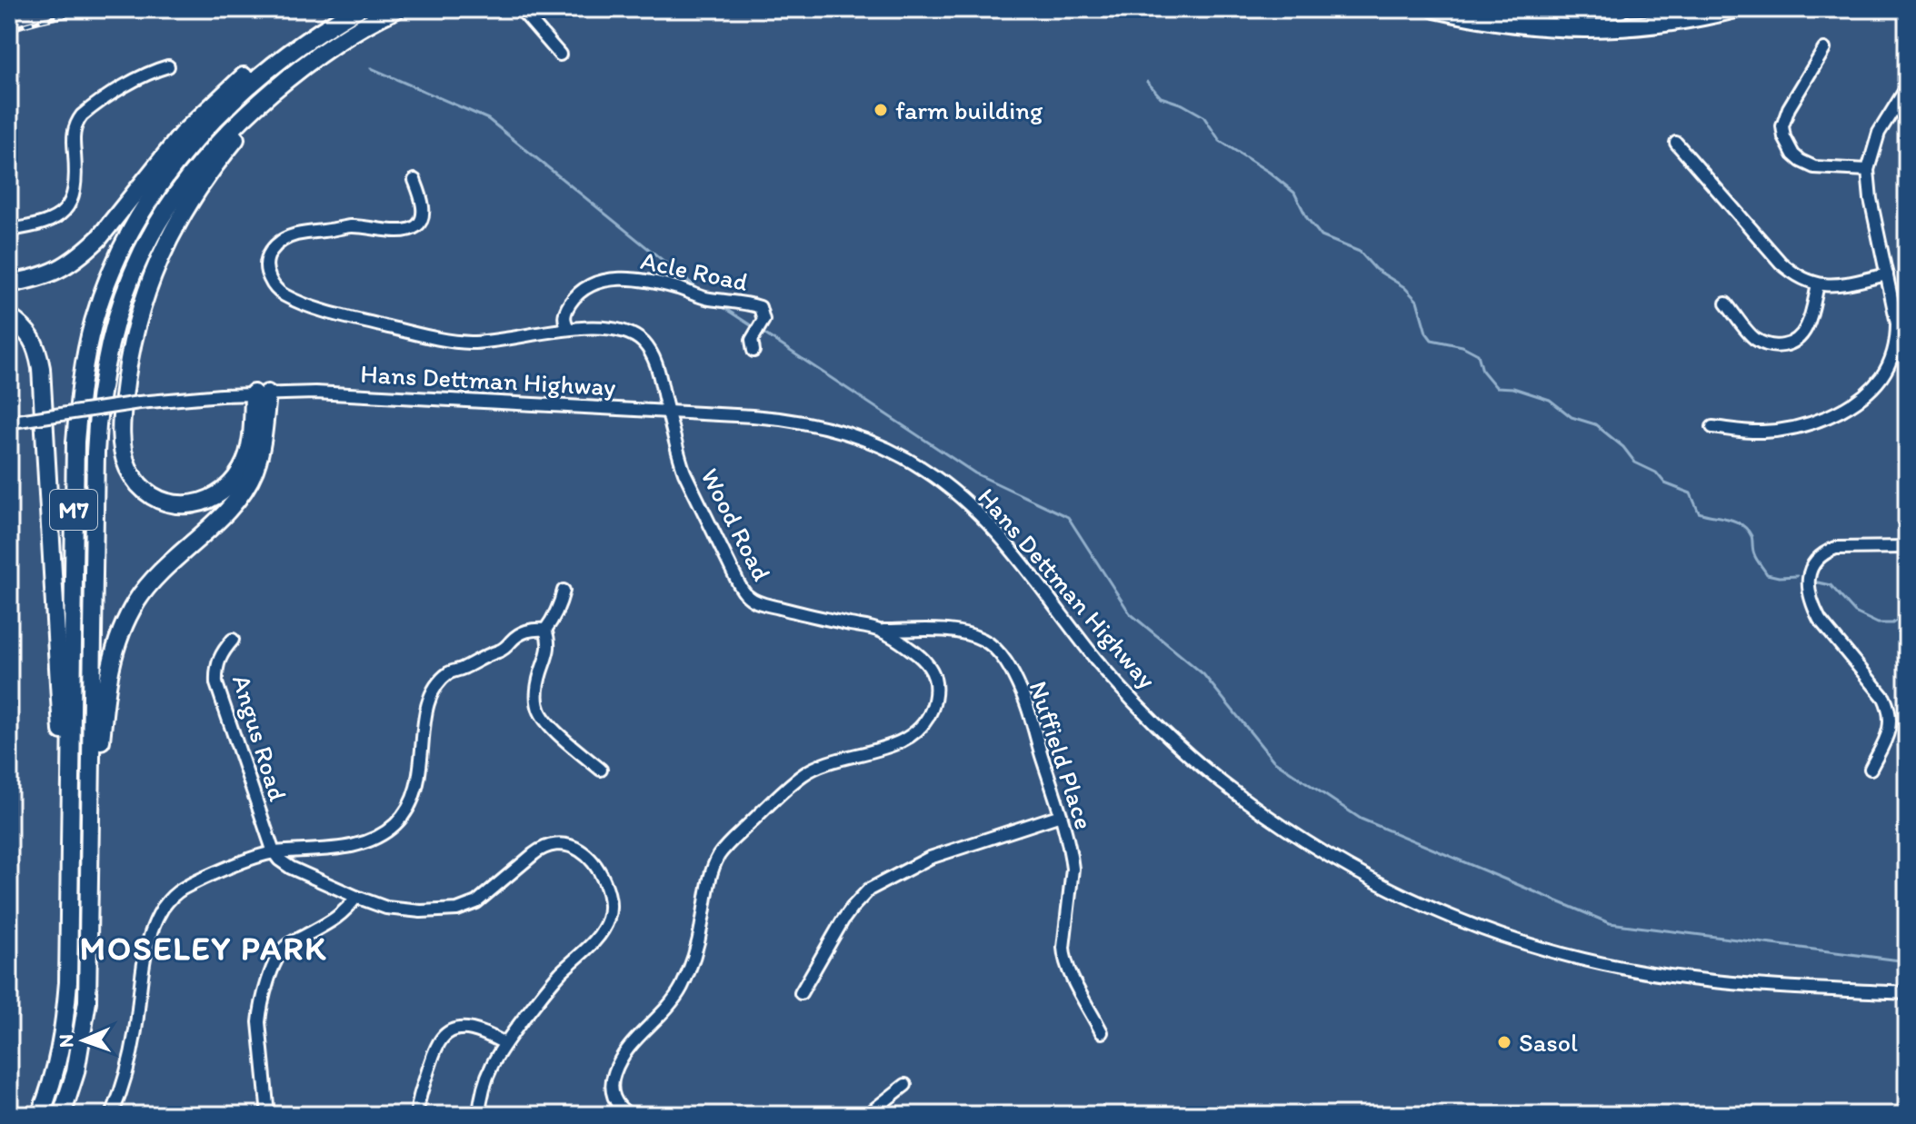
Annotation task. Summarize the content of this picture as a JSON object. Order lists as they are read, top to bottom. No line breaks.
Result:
{"streets":{"highway":["M7"],"street":["Acle Road","Hans Dettman Highway","Wood Road","Angus Road","Nuffield Place"]},"crossings":[["Acle Road","Wood Road"],["Hans Dettman Highway","Wood Road"],["Wood Road","Nuffield Place"]],"districts":["MOSELEY PARK"],"places":["farm building","Sasol"],"north":"left"}
